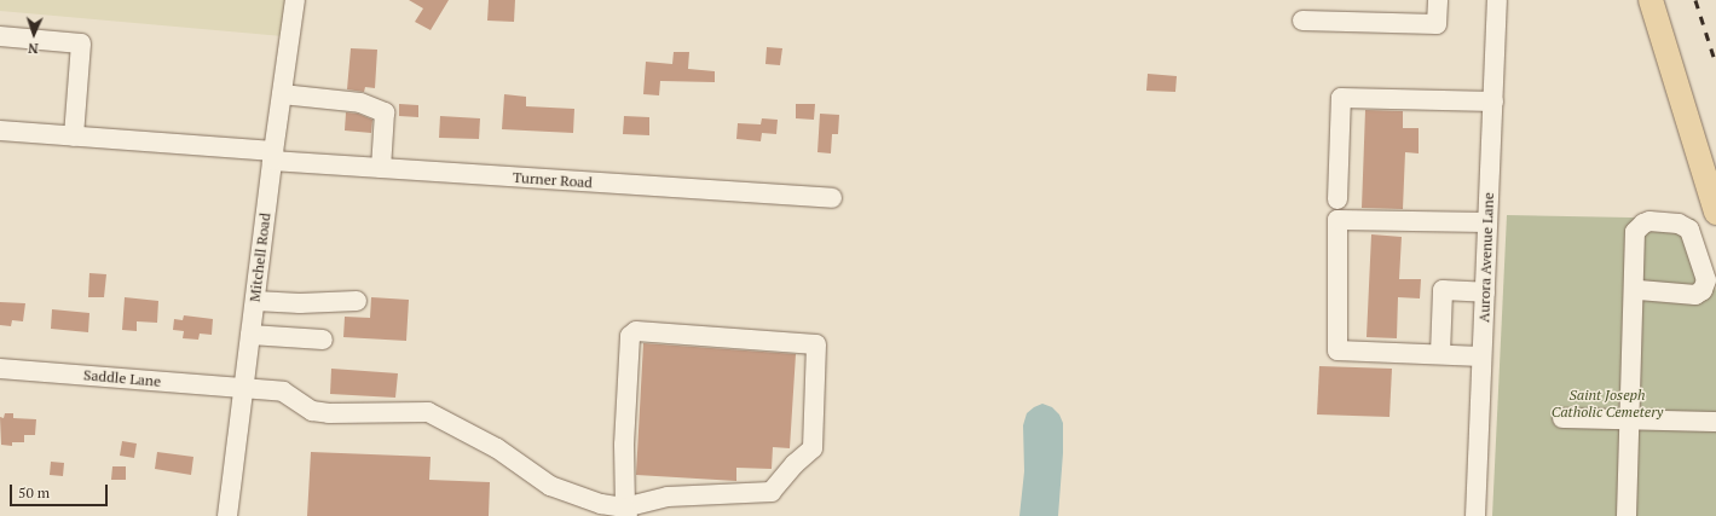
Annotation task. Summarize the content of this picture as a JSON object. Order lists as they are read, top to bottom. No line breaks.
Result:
{"streets":{"street":["Turner Road","Mitchell Road","Aurora Avenue Lane","Saddle Lane"]},"crossings":[["Turner Road","Mitchell Road"],["Mitchell Road","Saddle Lane"]],"parks":["Saint Joseph Catholic Cemetery"],"scale_bar":"50 m","north":"bottom"}
